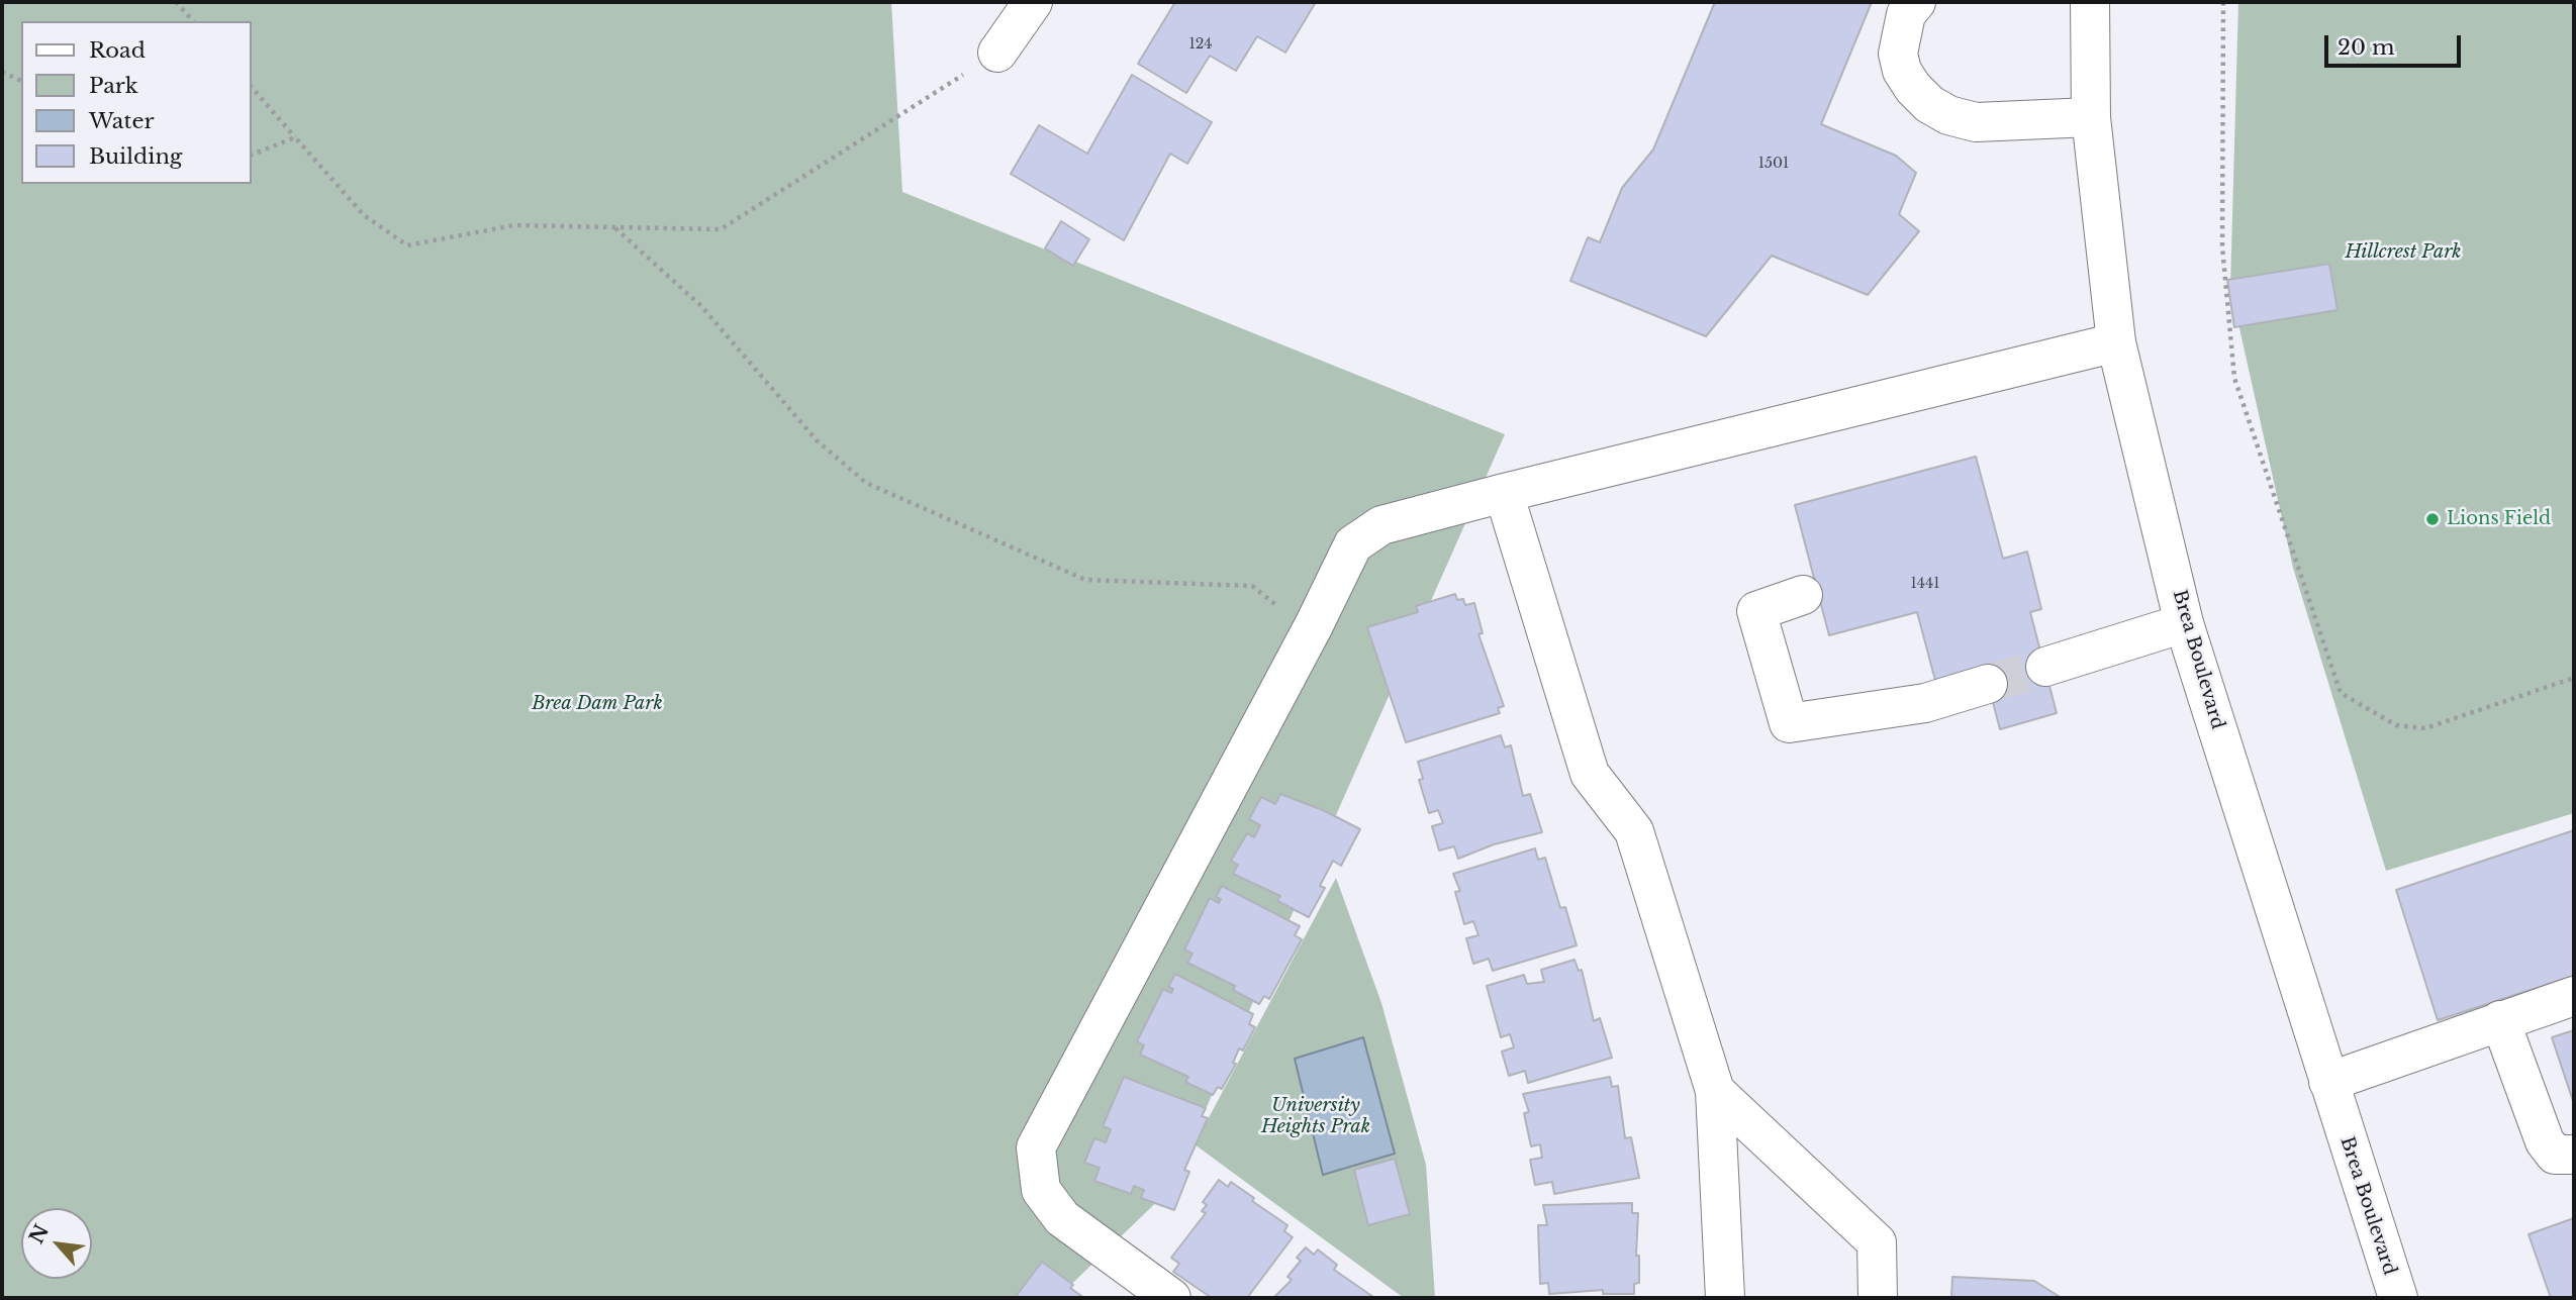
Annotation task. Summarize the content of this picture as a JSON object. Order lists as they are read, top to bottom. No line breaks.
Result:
{"streets":{"main road":["Brea Boulevard"]},"parks":["Hillcrest Park","Brea Dam Park","University Heights Prak"],"places":["Lions Field"],"house_numbers":["124","1501","1441"],"legend":["Road","Park","Water","Building"],"scale_bar":"20 m","north":"top left"}
